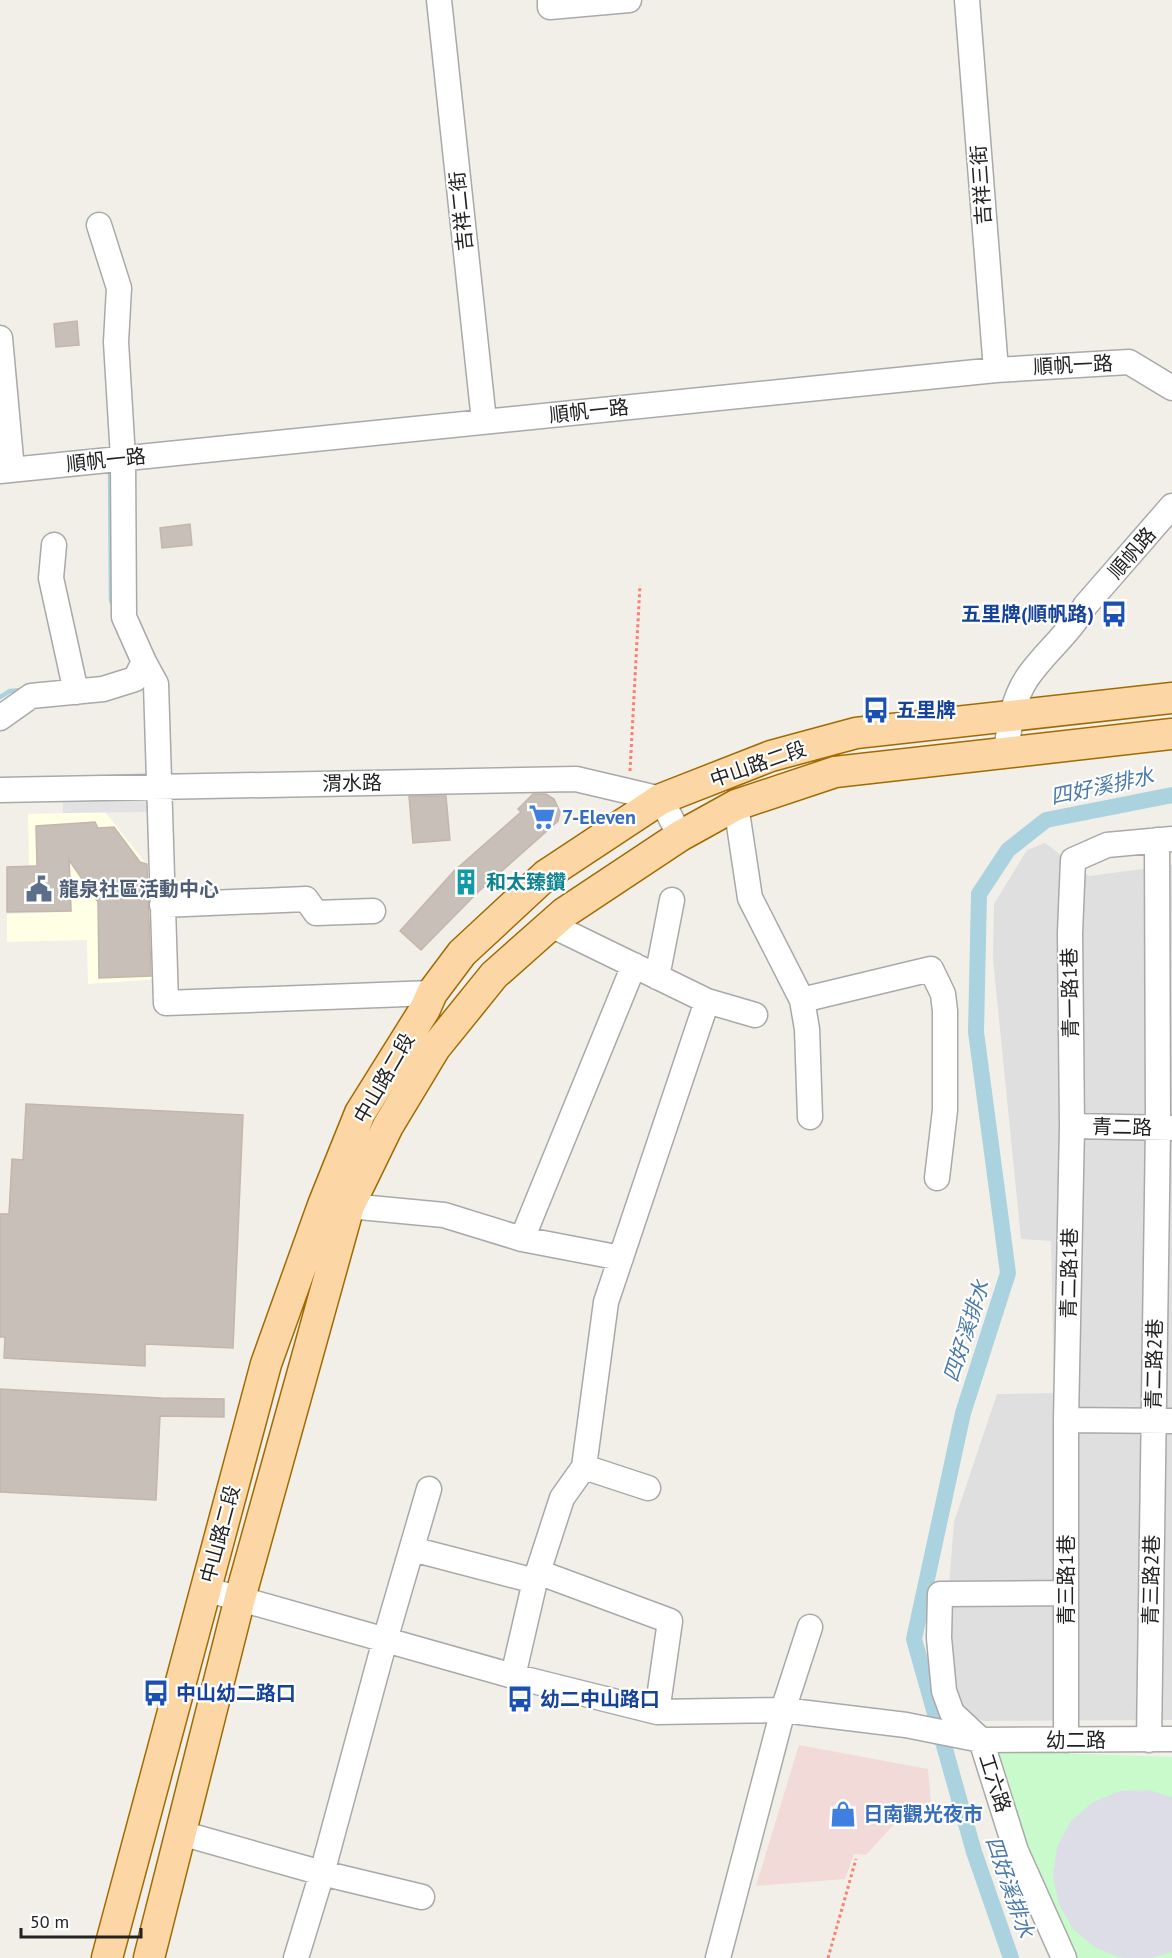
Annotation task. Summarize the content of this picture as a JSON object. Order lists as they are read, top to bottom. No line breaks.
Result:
{"streets":{"main road":["中山路二段"],"street":["吉祥三街","吉祥二街","順帆一路","順帆路","渭水路","青一路1巷","青二路","青二路1巷","青二路2巷","青三路1巷","青三路2巷","幼二路","工六路"]},"crossings":[["吉祥三街","順帆一路"],["吉祥二街","順帆一路"],["順帆路","中山路二段"],["中山路二段","渭水路"],["中山路二段","幼二路"],["青一路1巷","青二路"],["青一路1巷","青二路1巷"],["青一路1巷","青二路2巷"],["青二路","青二路1巷"],["青二路","青二路2巷"],["青二路1巷","青三路1巷"],["青二路2巷","青三路2巷"],["青三路1巷","幼二路"],["青三路2巷","幼二路"],["幼二路","工六路"]],"water":["四好溪排水"],"places":{"bus stop":["五里牌(順帆路)","五里牌","中山幼二路口","幼二中山路口"],"supermarket":["7-Eleven"],"building":["和太臻鑽"],"public building":["龍泉社區活動中心"],"shop":["日南觀光夜市"]},"scale_bar":"50 m"}
